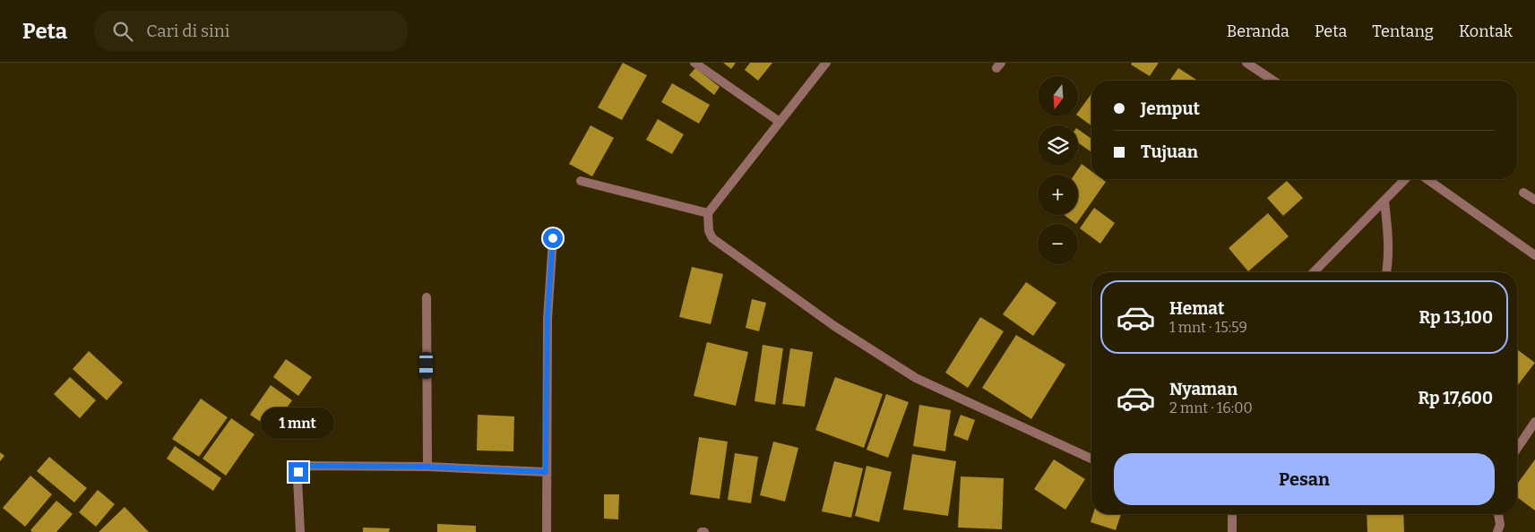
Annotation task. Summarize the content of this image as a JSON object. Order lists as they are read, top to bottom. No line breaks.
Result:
{"north":"bottom","page":{"header":"Peta","search":"Cari di sini","nav":["Beranda","Peta","Tentang","Kontak"],"map_buttons":["+","−"],"banner":["Jemput","Tujuan"],"list":[{"name":"Hemat","note":"1 mnt · 15:59","value":"Rp 13,100"},{"name":"Nyaman","note":"2 mnt · 16:00","value":"Rp 17,600"}],"bubble":"1 mnt","buttons":"Pesan"}}
